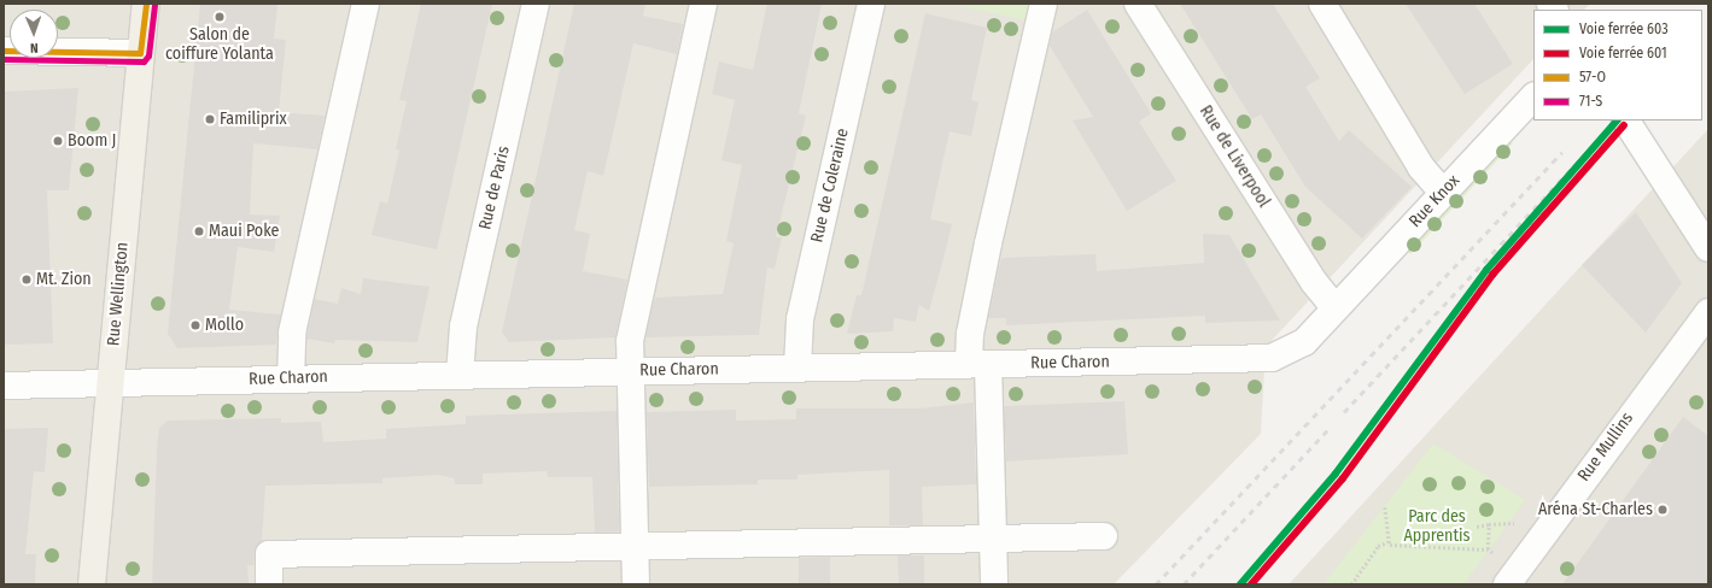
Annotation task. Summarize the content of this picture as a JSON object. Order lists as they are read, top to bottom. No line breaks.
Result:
{"streets":{"main road":["Rue Wellington"],"street":["Rue de Liverpool","Rue de Coleraine","Rue de Paris","Rue Knox","Rue Charon","Rue Mullins"]},"crossings":[["Rue de Liverpool","Rue Knox"],["Rue de Liverpool","Rue Charon"],["Rue de Coleraine","Rue Charon"],["Rue de Paris","Rue Charon"],["Rue Knox","Rue Charon"],["Rue Wellington","Rue Charon"]],"parks":["Parc des Apprentis"],"places":["Salon de coiffure Yolanta","Familiprix","Boom J","Maui Poke","Mt. Zion","Mollo","Aréna St-Charles"],"lines":["transit line 57-O","transit line 71-S","rail line 603","rail line 601"],"legend":["Voie ferrée 603","Voie ferrée 601","57-O","71-S"],"north":"bottom"}
